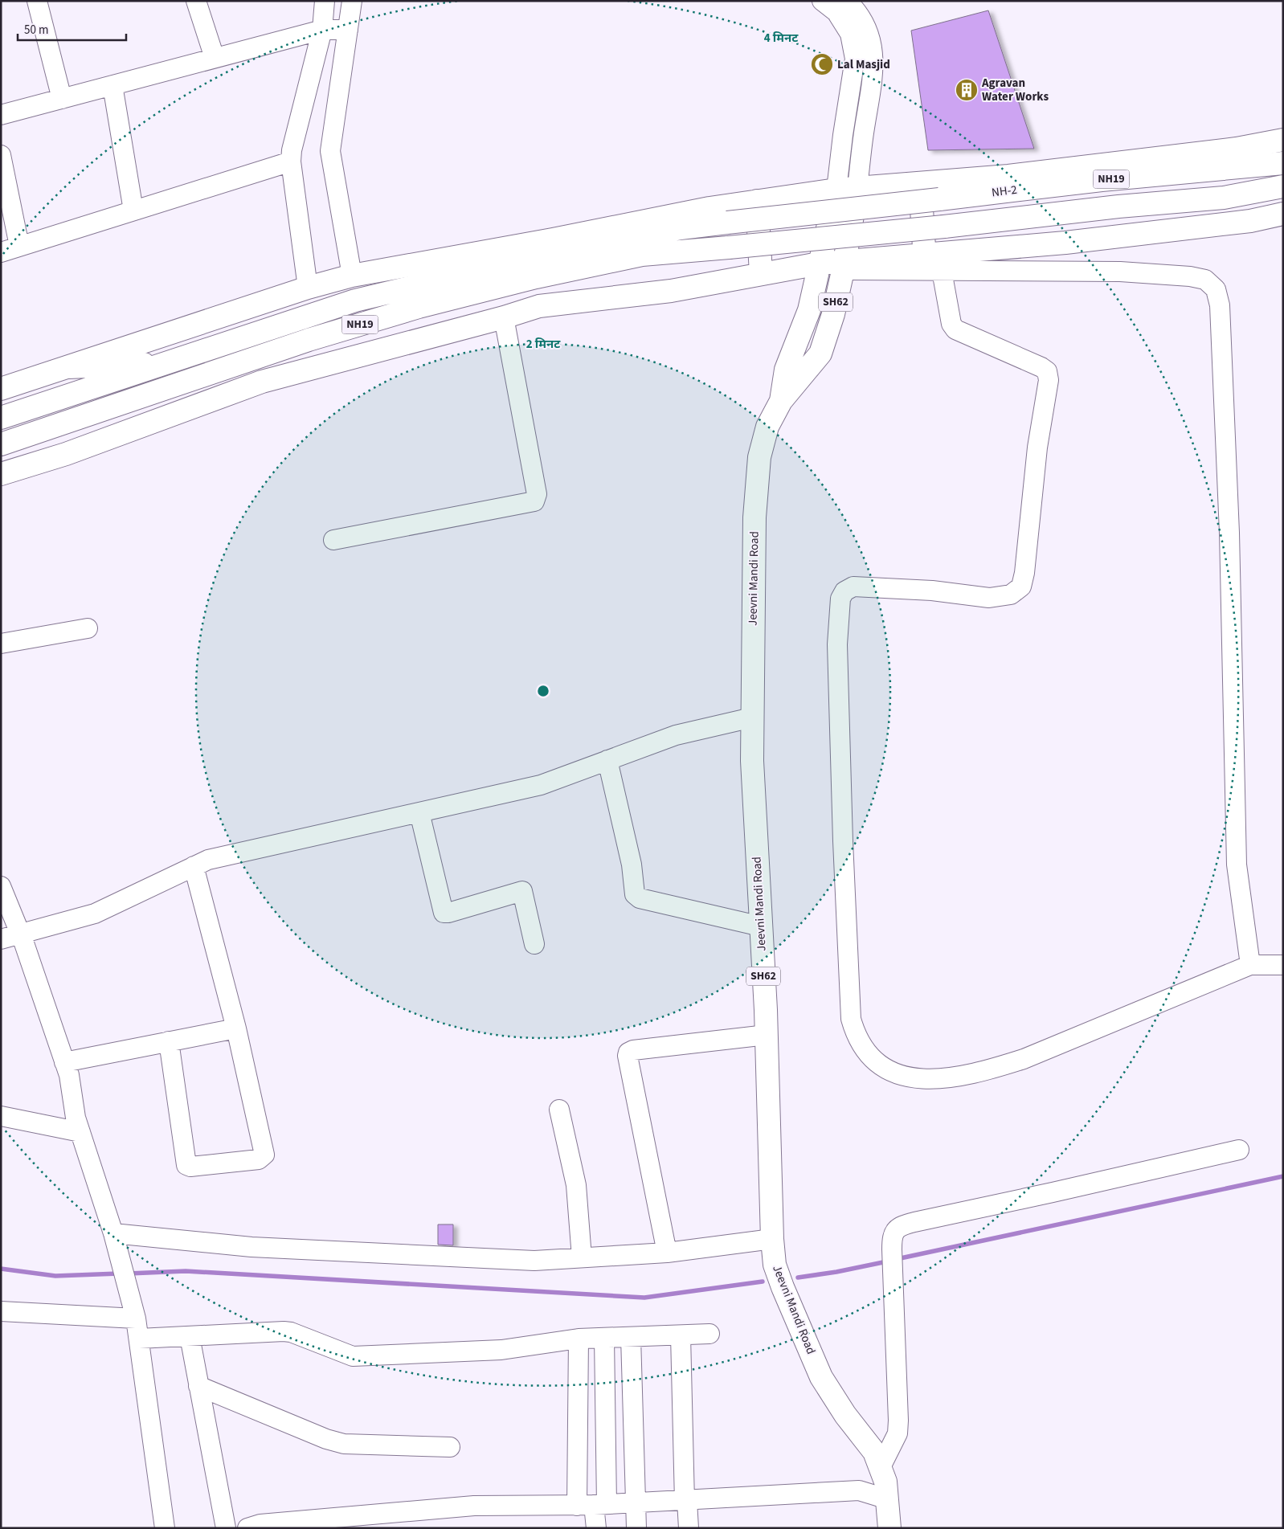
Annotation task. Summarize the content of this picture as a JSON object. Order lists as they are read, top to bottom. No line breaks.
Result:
{"streets":{"main road":["NH19","NH-2","SH62","Jeevni Mandi Road"]},"crossings":[["NH19","NH-2"]],"places":{"mosque":["Lal Masjid"],"building":["Agravan Water Works"]},"scale_bar":"50 m","rings":["4 मिनट","2 मिनट"]}
